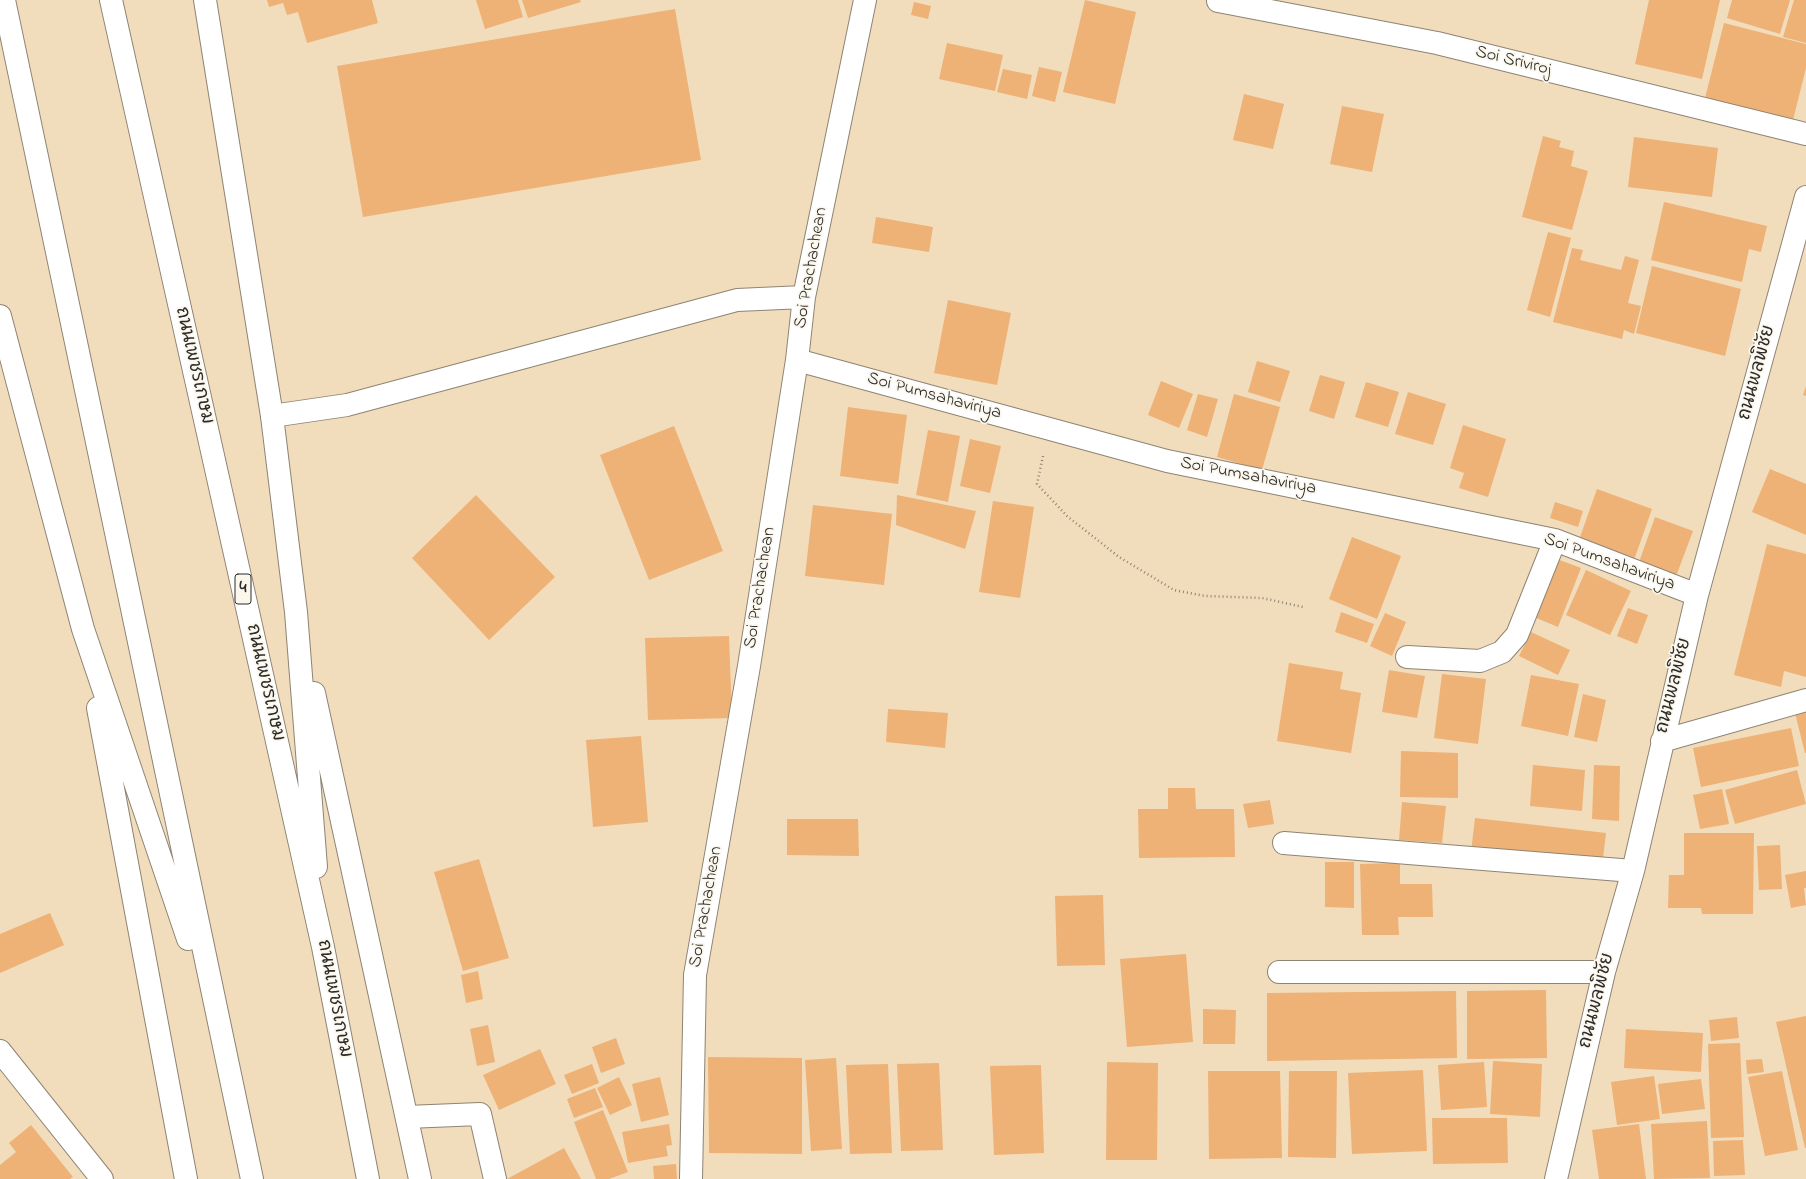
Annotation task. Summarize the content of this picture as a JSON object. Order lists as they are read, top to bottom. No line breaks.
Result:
{"streets":{"main road":["Soi Sriviroj","Soi Prachachean","ถนนเพชรเกษม","ถนนพลพิชัย","Soi Pumsahaviriya","4"]},"crossings":[["Soi Prachachean","Soi Pumsahaviriya"],["ถนนพลพิชัย","Soi Pumsahaviriya"]]}
